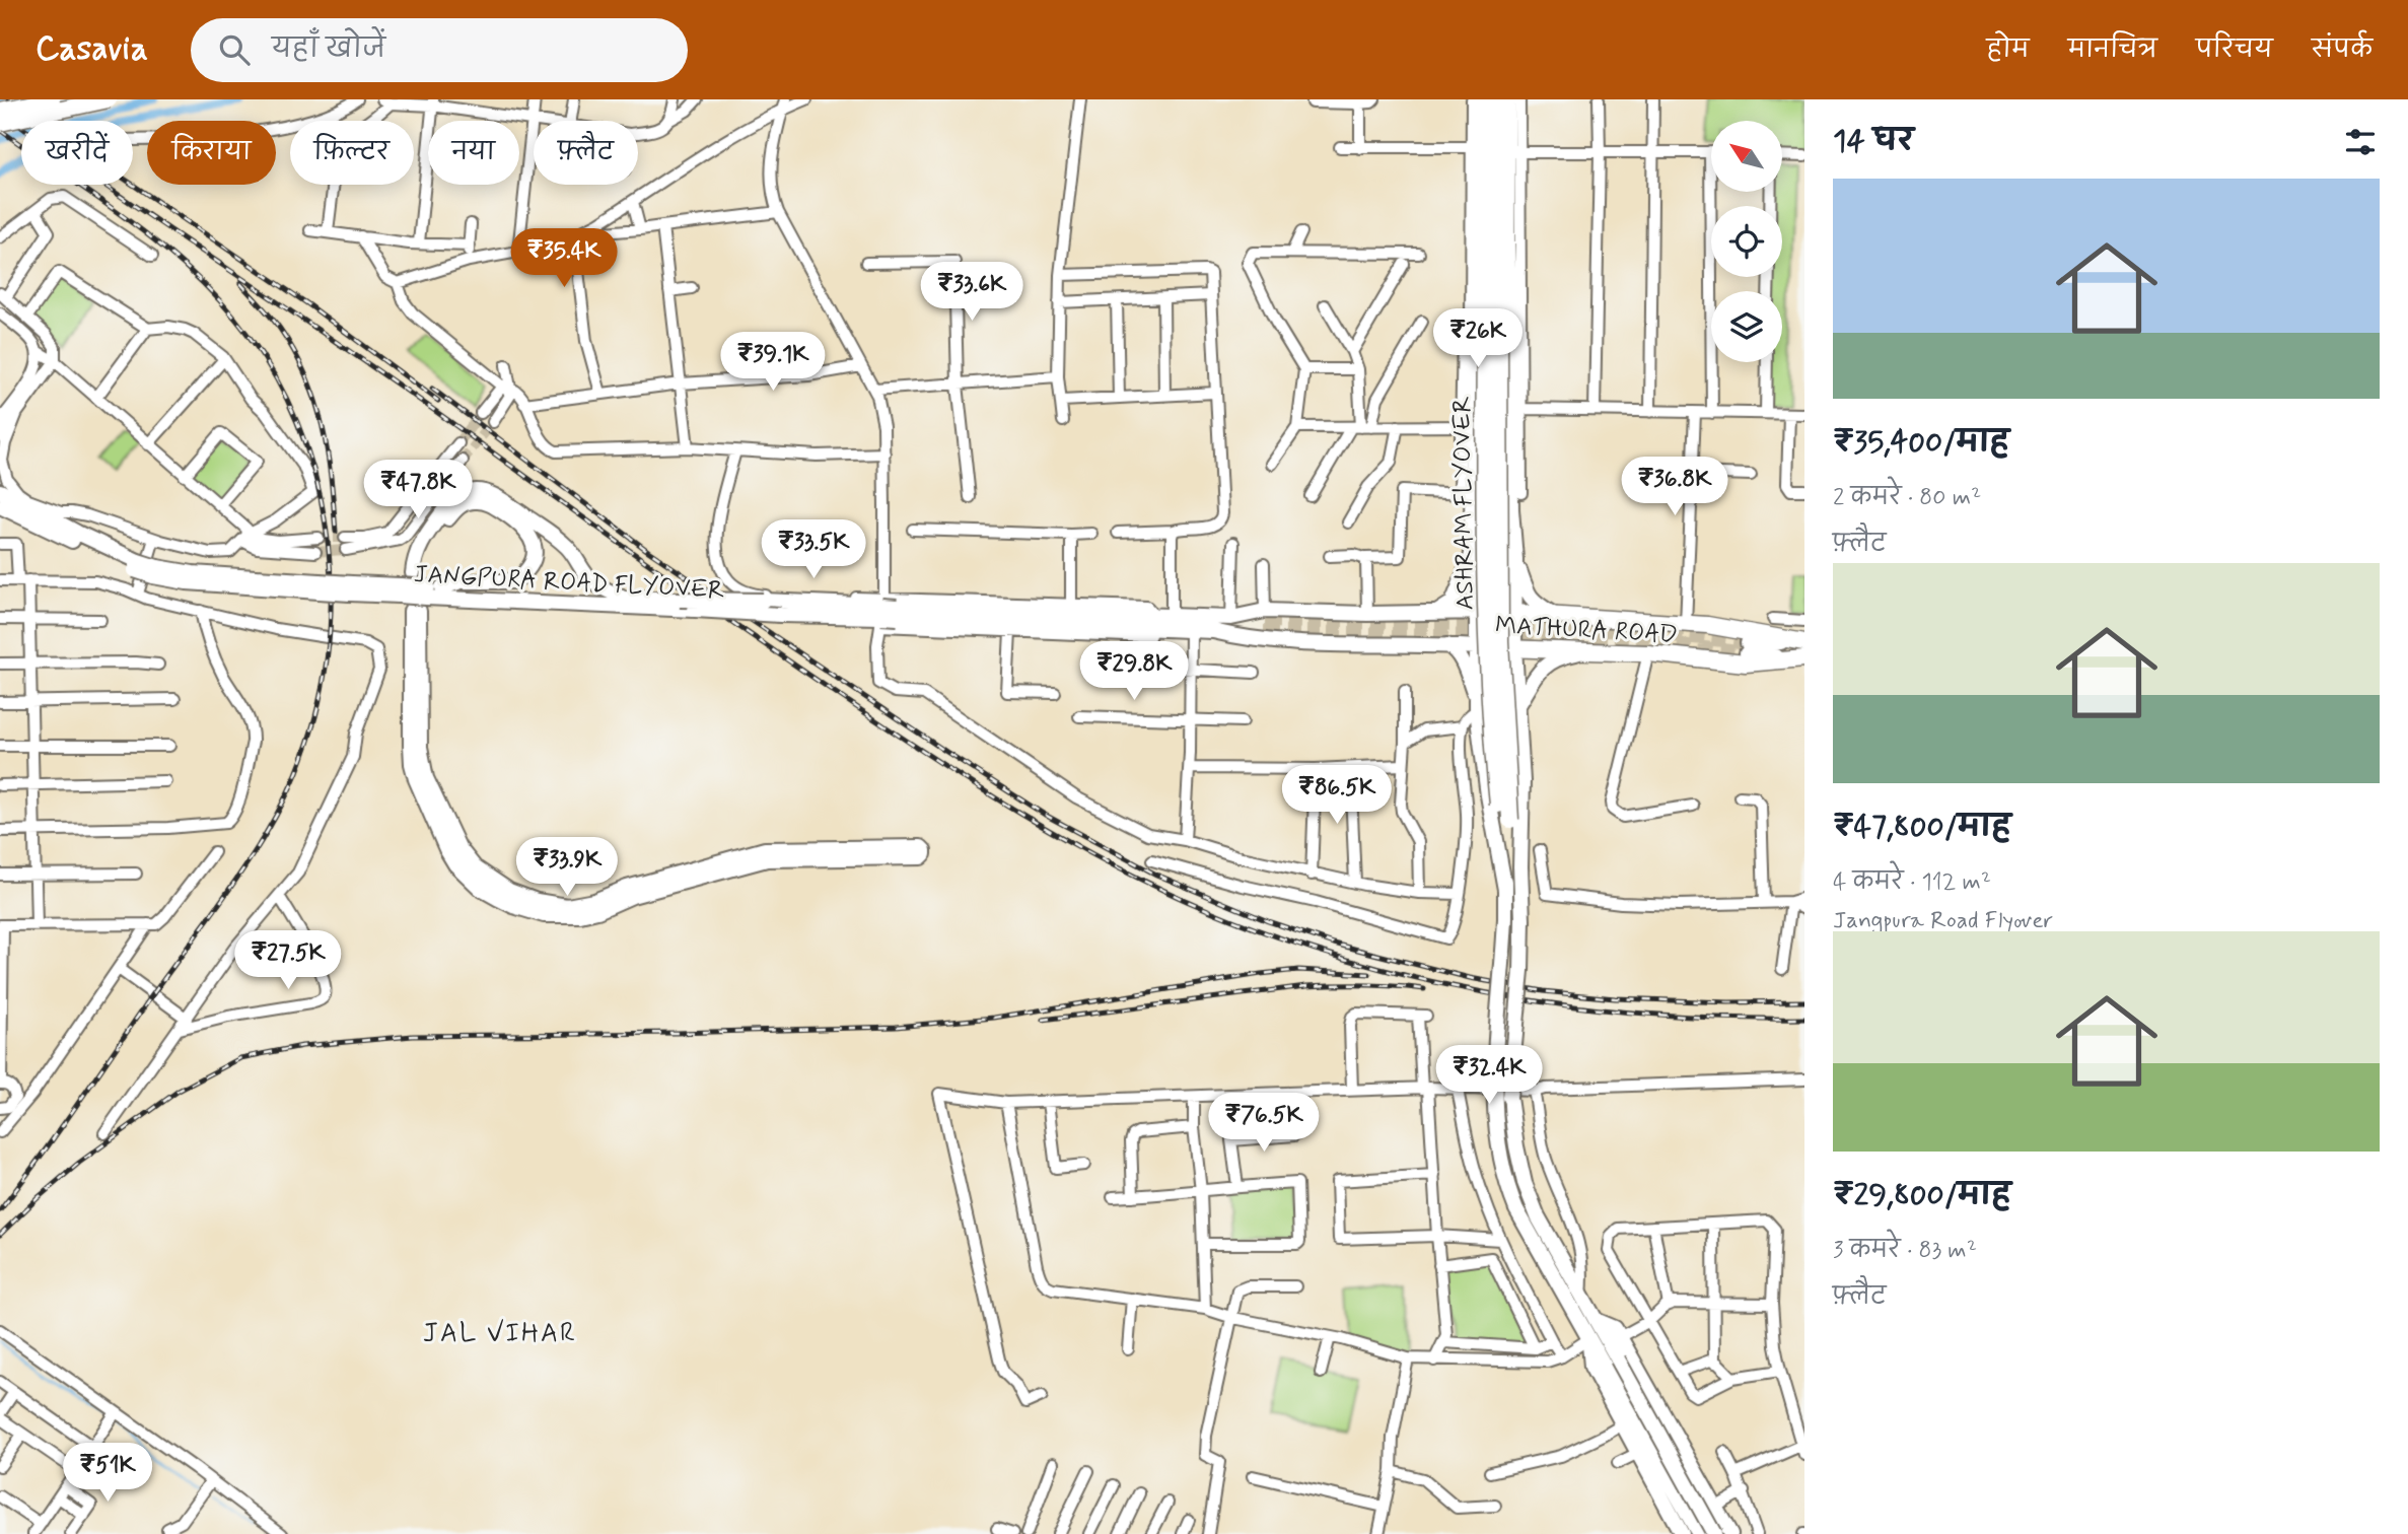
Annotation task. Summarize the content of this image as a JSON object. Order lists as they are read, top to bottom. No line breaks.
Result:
{"streets":{"highway":["ASHRAM FLYOVER","MATHURA ROAD"],"main road":["JANGPURA ROAD FLYOVER"]},"crossings":[["JANGPURA ROAD FLYOVER","MATHURA ROAD"]],"districts":["JAL VIHAR"],"north":"top left","page":{"header":"Casavia","search":"यहाँ खोजें","nav":["होम","मानचित्र","परिचय","संपर्क"],"heading":"14 घर","chip":["खरीदें","किराया","फ़िल्टर","नया","फ़्लैट"],"list":[{"name":"₹35,400/माह","note":"2 कमरे · 80 m² · फ़्लैट"},{"name":"₹47,800/माह","note":"4 कमरे · 112 m² · Jangpura Road Flyover"},{"name":"₹29,800/माह","note":"3 कमरे · 83 m² · फ़्लैट"}],"price":["₹35.4K","₹33.6K","₹26K","₹39.1K","₹36.8K","₹47.8K","₹33.5K","₹29.8K","₹86.5K","₹33.9K","₹27.5K","₹32.4K","₹76.5K","₹51K"]}}
